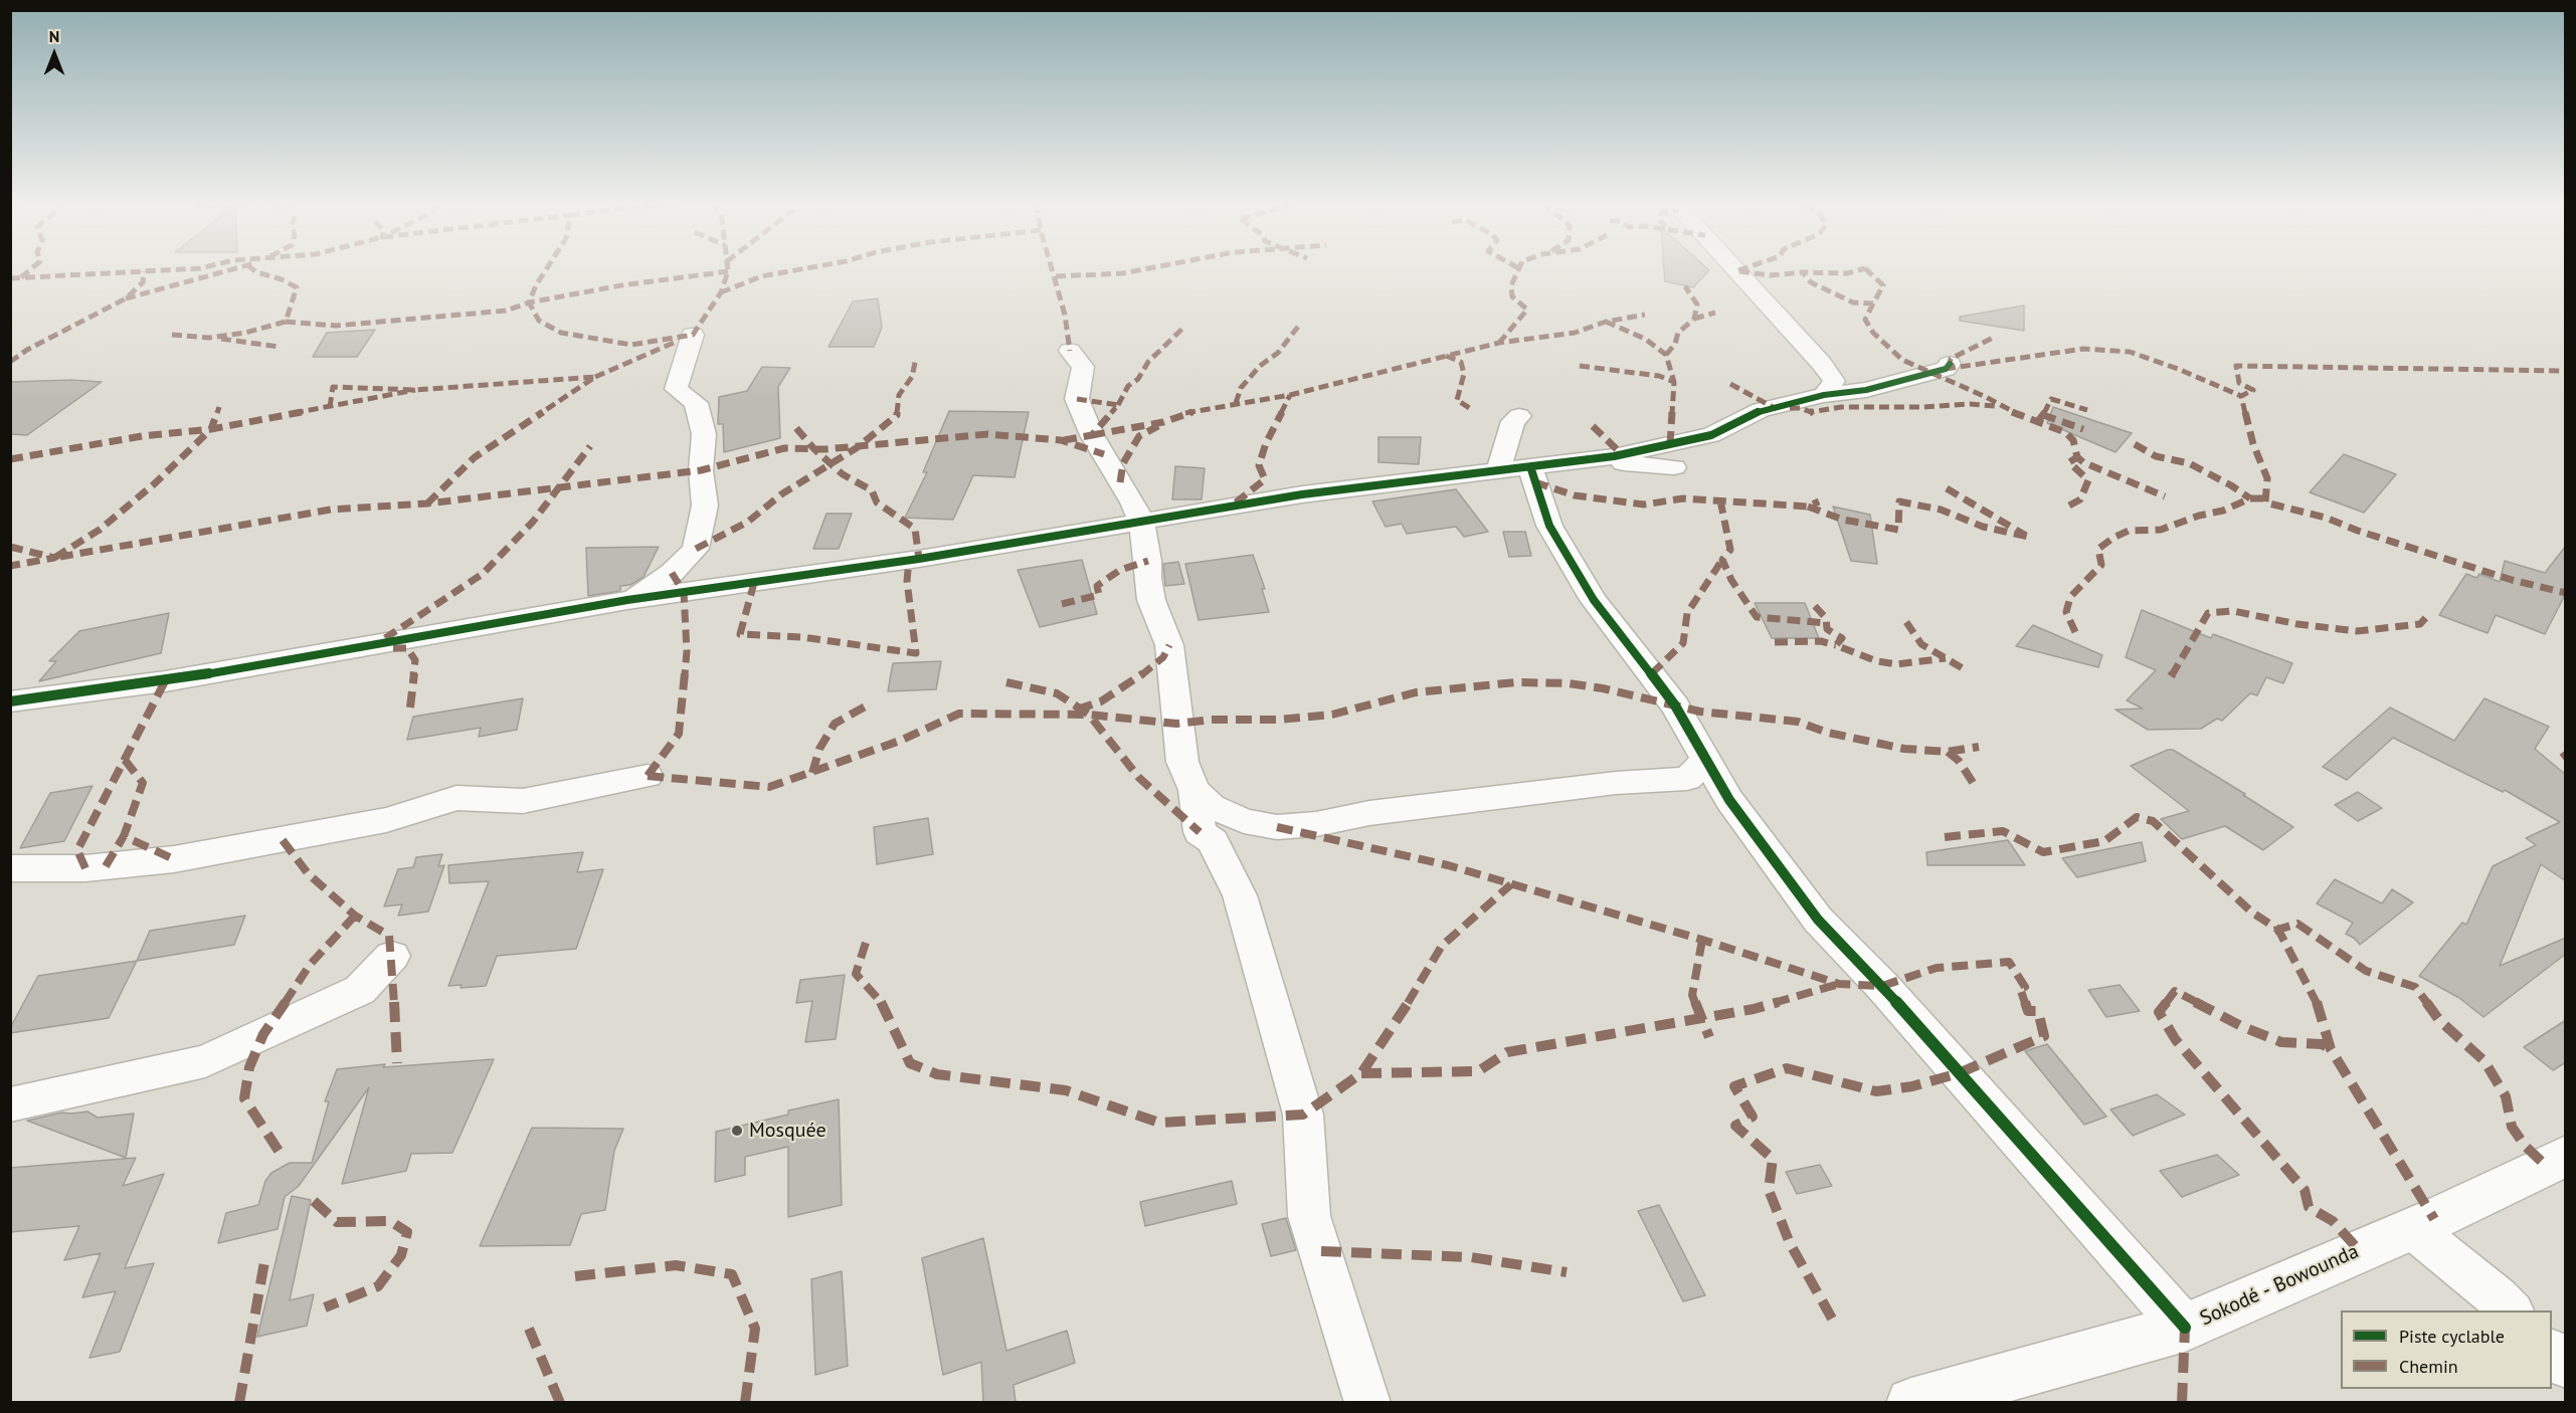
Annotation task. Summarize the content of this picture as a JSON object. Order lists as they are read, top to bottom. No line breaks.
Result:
{"streets":{"main road":["Sokodé - Bowounda"]},"places":["Mosquée"],"legend":["Piste cyclable","Chemin"],"north":"top"}
